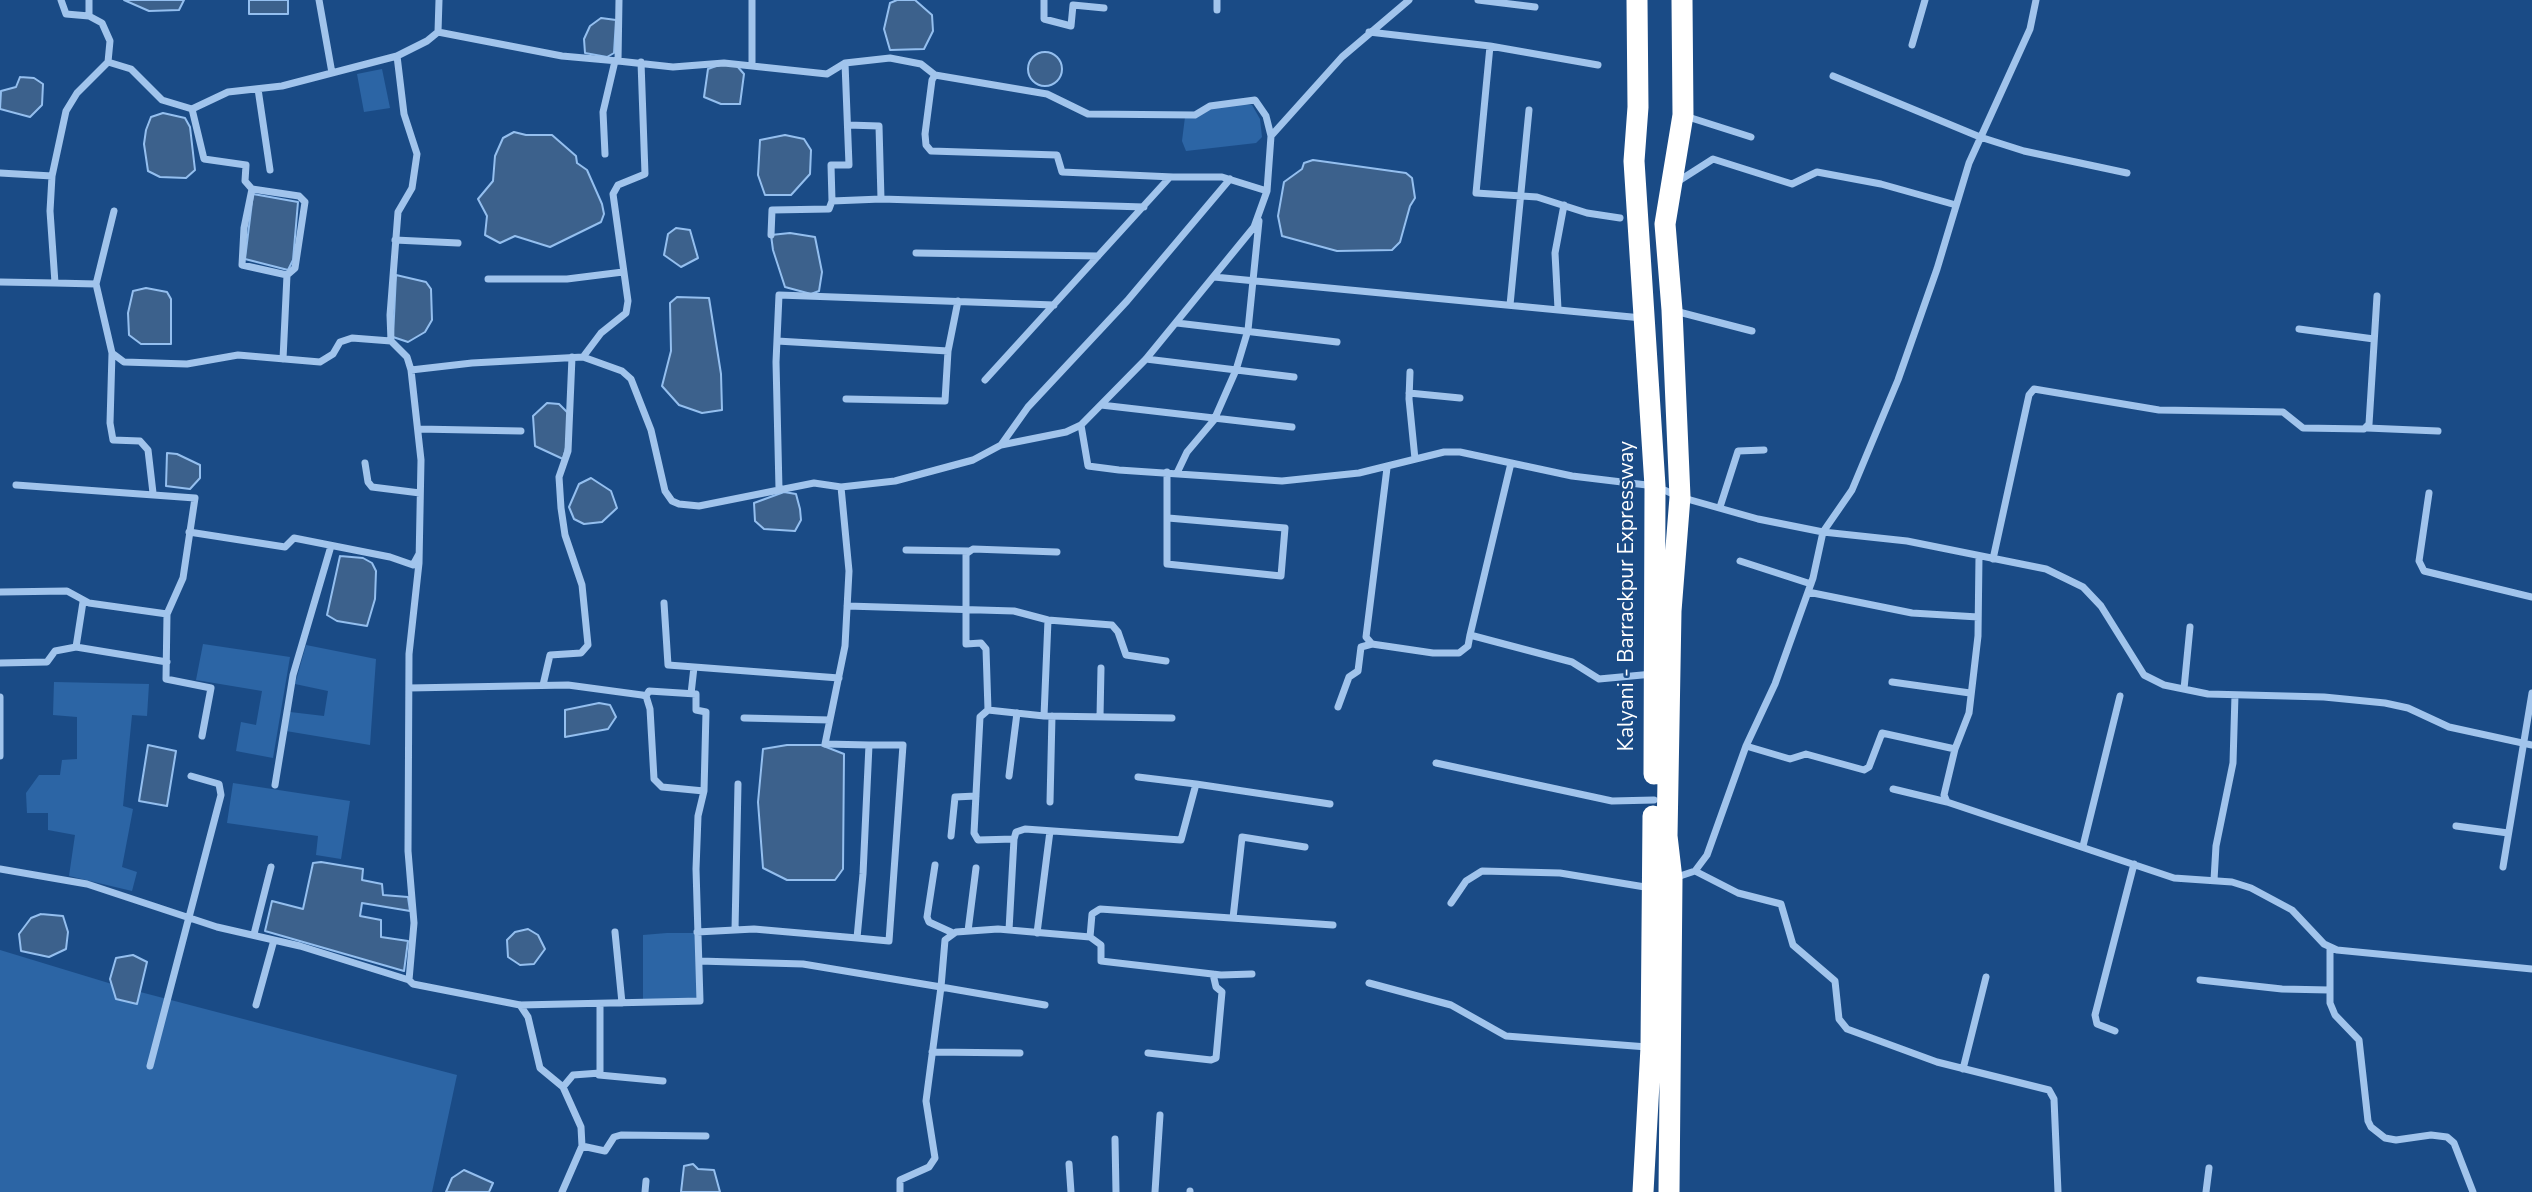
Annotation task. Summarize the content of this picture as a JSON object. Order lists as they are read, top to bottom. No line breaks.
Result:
{"streets":{"highway":["Kalyani - Barrackpur Expressway"]}}
